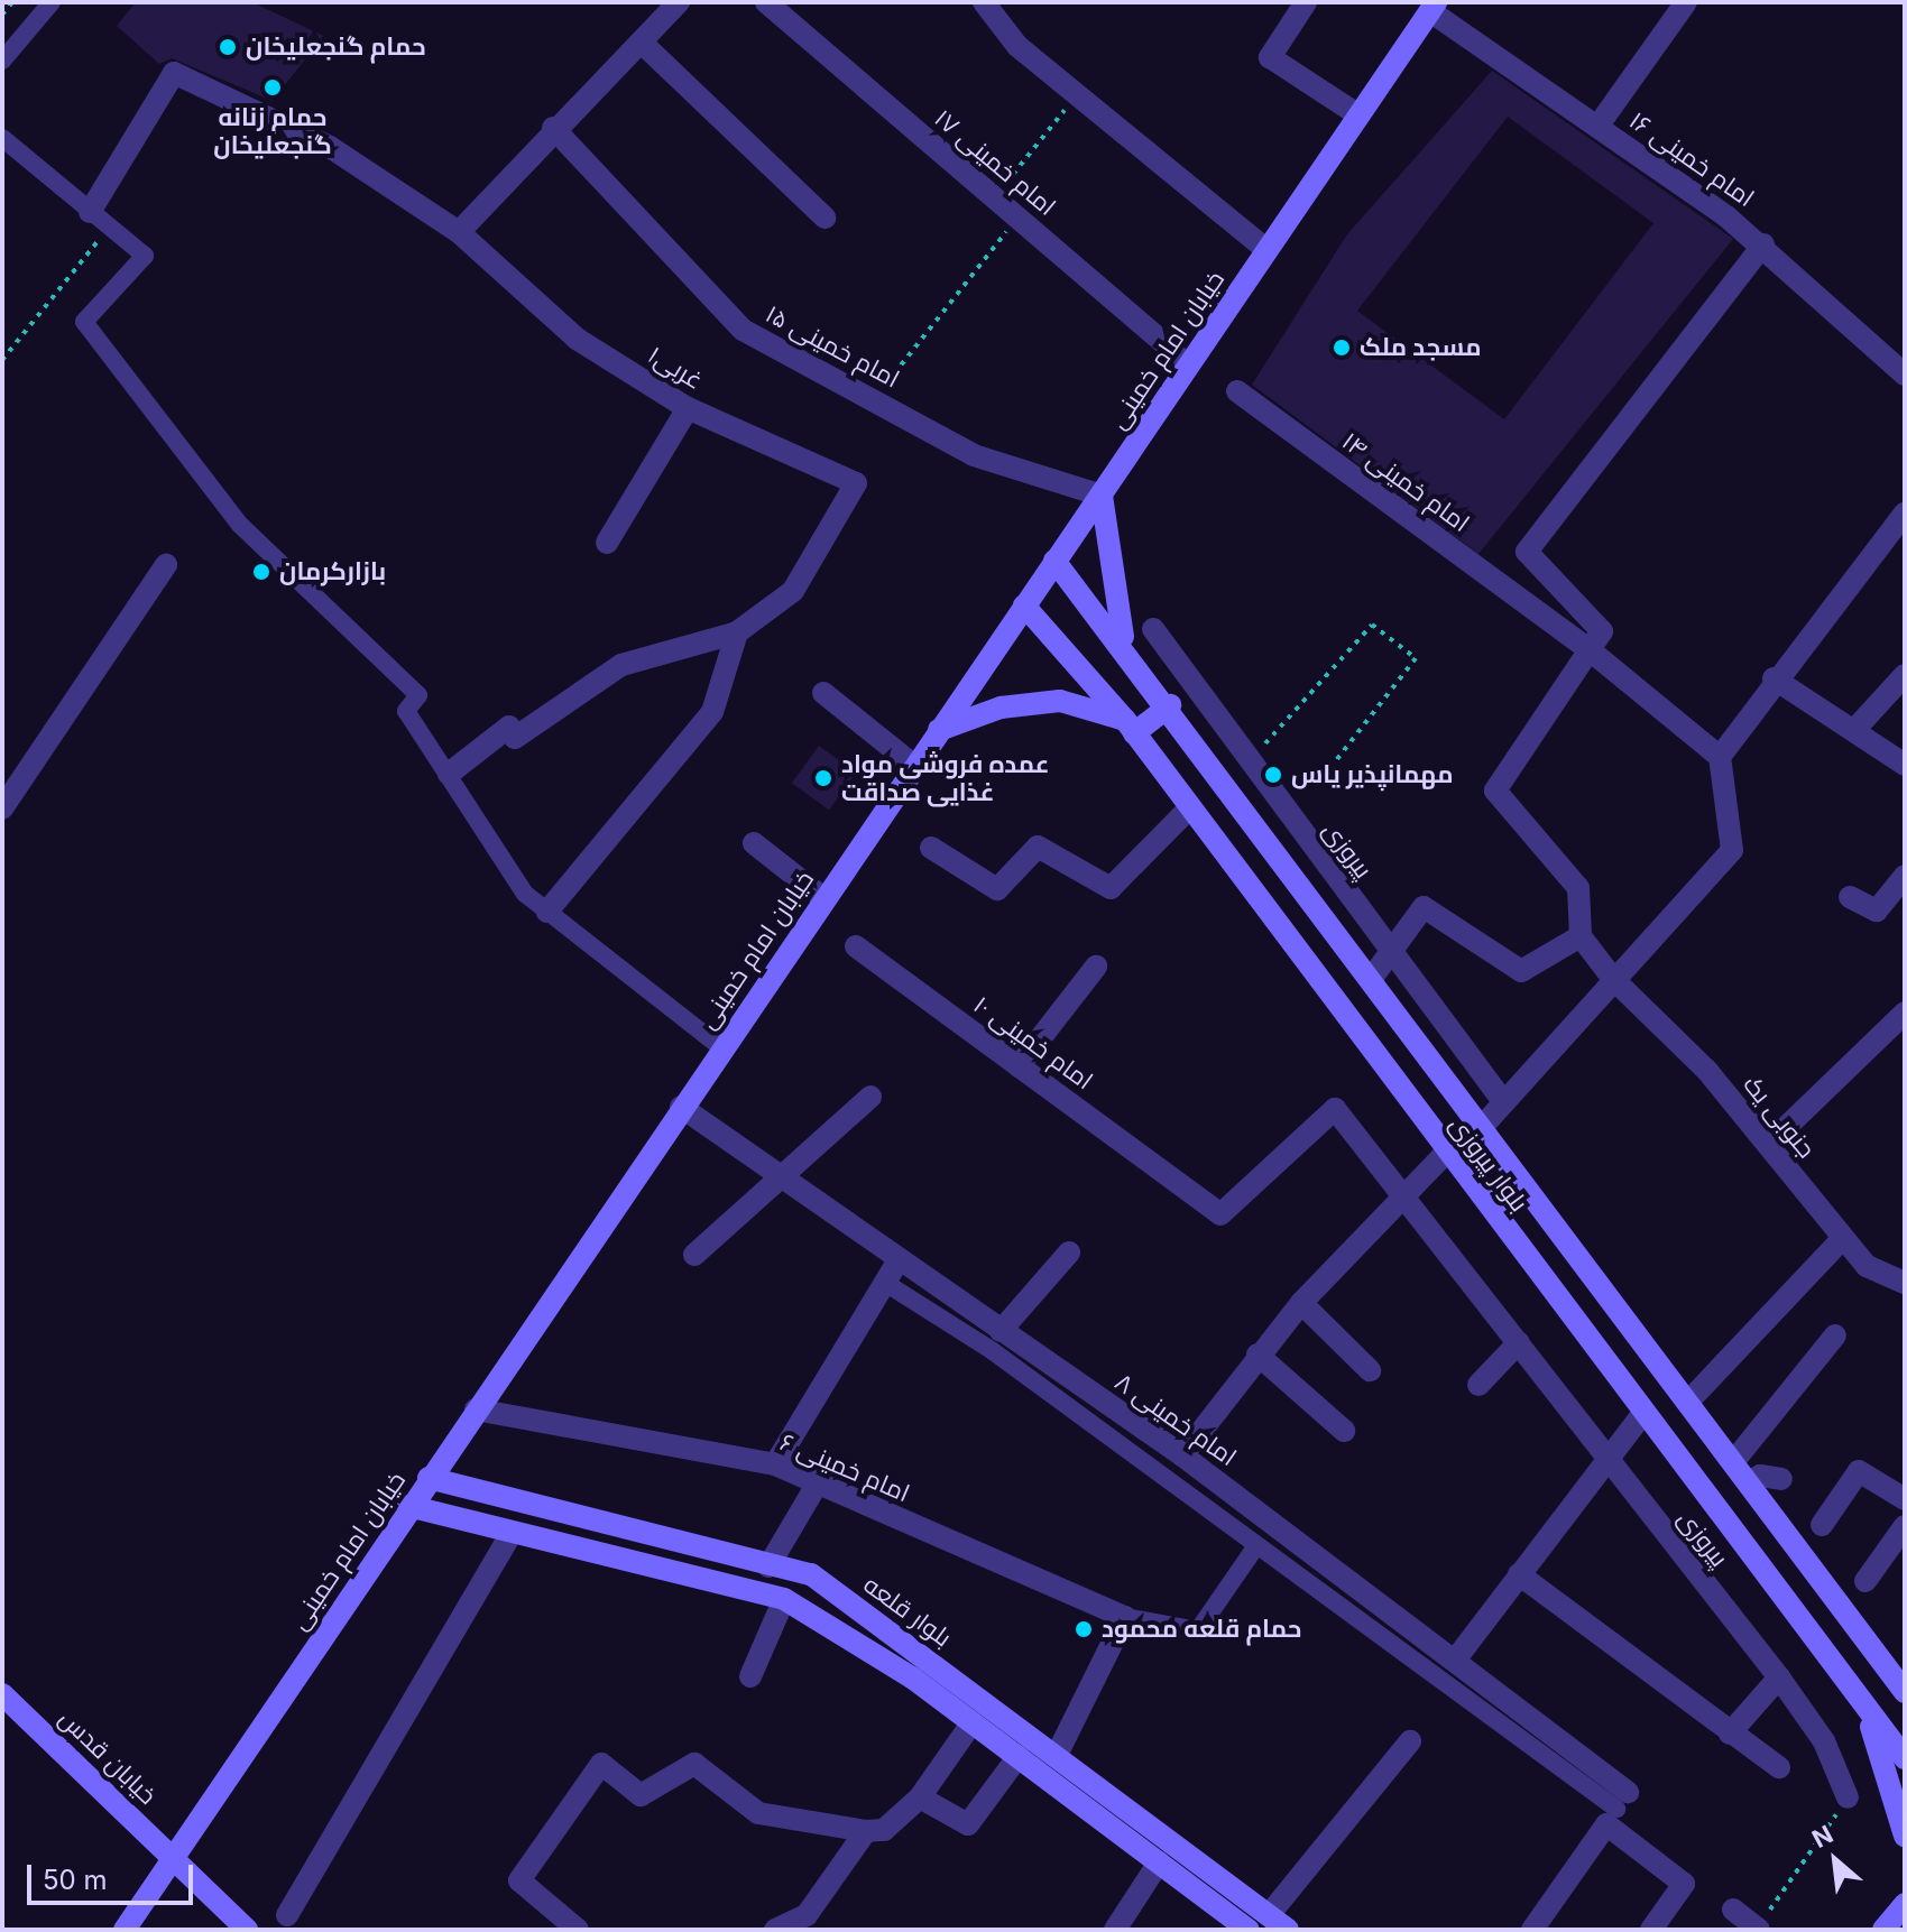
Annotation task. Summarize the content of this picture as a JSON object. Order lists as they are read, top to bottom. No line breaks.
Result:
{"streets":{"main road":["خیابان امام خمینی","بلوار پیروزی","بلوار قلعه","خیابان قدس"],"street":["امام خمینی ۱۶","امام خمینی ۱۷","امام خمینی ۱۵","غربی۱","امام خمینی ۱۴","پیروزی","امام خمینی ۱۰","جنوبی یک","امام خمینی ۸","امام خمینی ۶"]},"crossings":[["امام خمینی ۱۶","خیابان امام خمینی"],["امام خمینی ۱۷","خیابان امام خمینی"],["امام خمینی ۱۵","خیابان امام خمینی"],["خیابان امام خمینی","بلوار پیروزی"],["خیابان امام خمینی","امام خمینی ۸"],["خیابان امام خمینی","امام خمینی ۶"],["خیابان امام خمینی","بلوار قلعه"],["خیابان امام خمینی","خیابان قدس"],["پیروزی","امام خمینی ۱۰"]],"places":["حمام گنجعلیخان","حمام زنانه گنجعلیخان","مسجد ملک","بازارکرمان","مهمانپذیر یاس","عمده فروشی مواد غذایی صداقت","حمام قلعه محمود"],"scale_bar":"50 m","north":"top left"}
